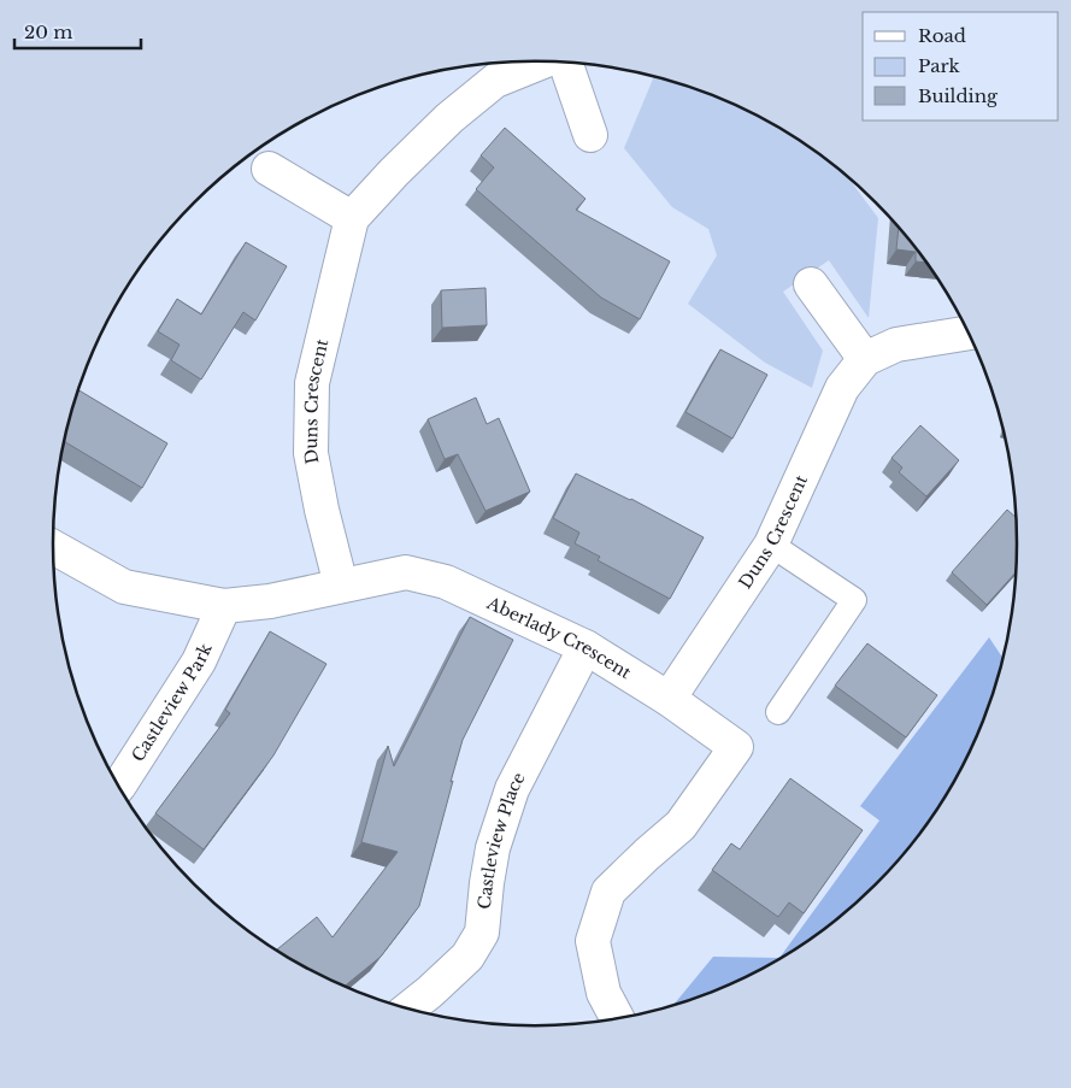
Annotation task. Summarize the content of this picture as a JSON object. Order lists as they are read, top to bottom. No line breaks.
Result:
{"streets":{"street":["Duns Crescent","Aberlady Crescent","Castleview Park","Castleview Place"]},"crossings":[["Duns Crescent","Aberlady Crescent"],["Aberlady Crescent","Castleview Park"],["Aberlady Crescent","Castleview Place"]],"legend":["Road","Park","Building"],"scale_bar":"20 m"}
